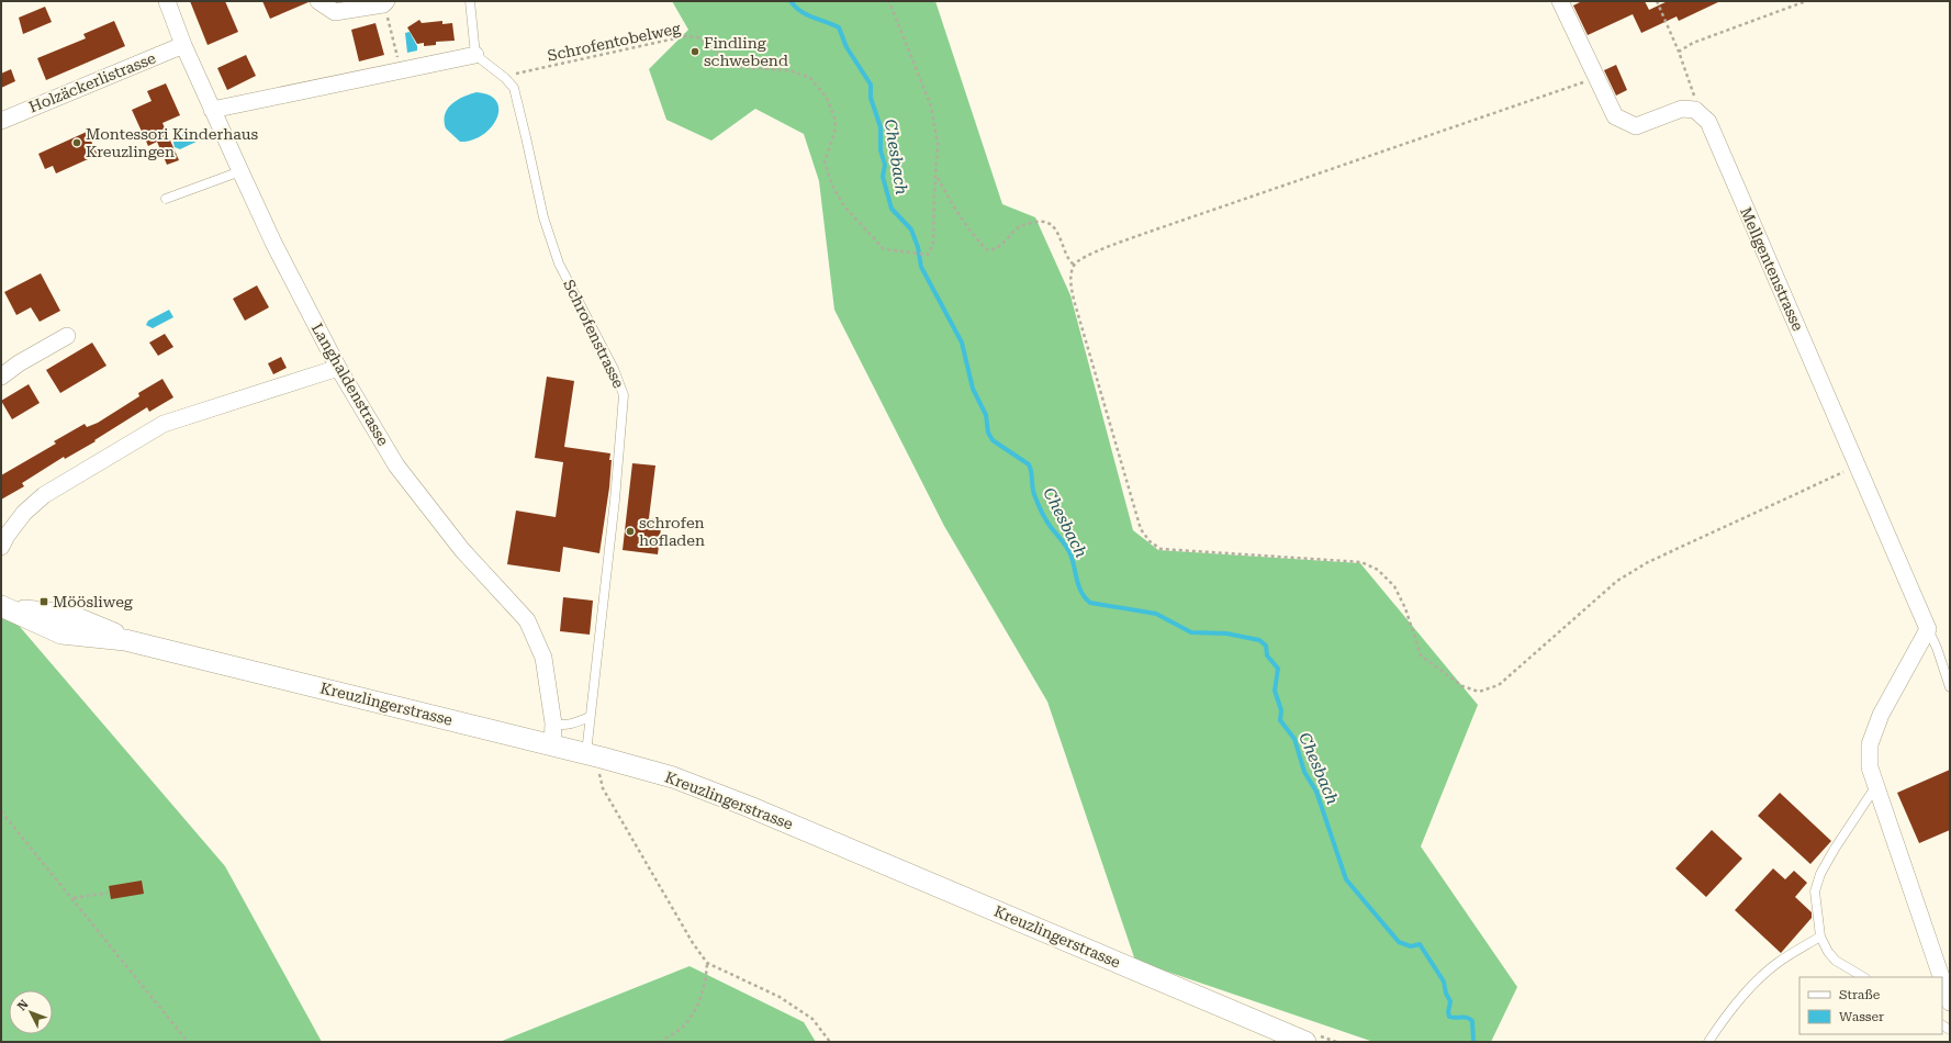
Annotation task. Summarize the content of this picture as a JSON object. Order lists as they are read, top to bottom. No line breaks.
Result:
{"streets":{"street":["Holzäckerlistrasse","Mellgentenstrasse","Langhaldenstrasse","Kreuzlingerstrasse"],"lane":["Schrofenstrasse"],"path":["Schrofentobelweg"]},"crossings":[["Schrofentobelweg","Schrofenstrasse"],["Holzäckerlistrasse","Langhaldenstrasse"],["Schrofenstrasse","Kreuzlingerstrasse"],["Langhaldenstrasse","Kreuzlingerstrasse"]],"water":["Chesbach"],"places":{"other":["Findling schwebend","Montessori Kinderhaus Kreuzlingen","schrofen hofladen"],"transit":["Möösliweg"]},"legend":["Straße","Wasser"],"north":"top left"}
